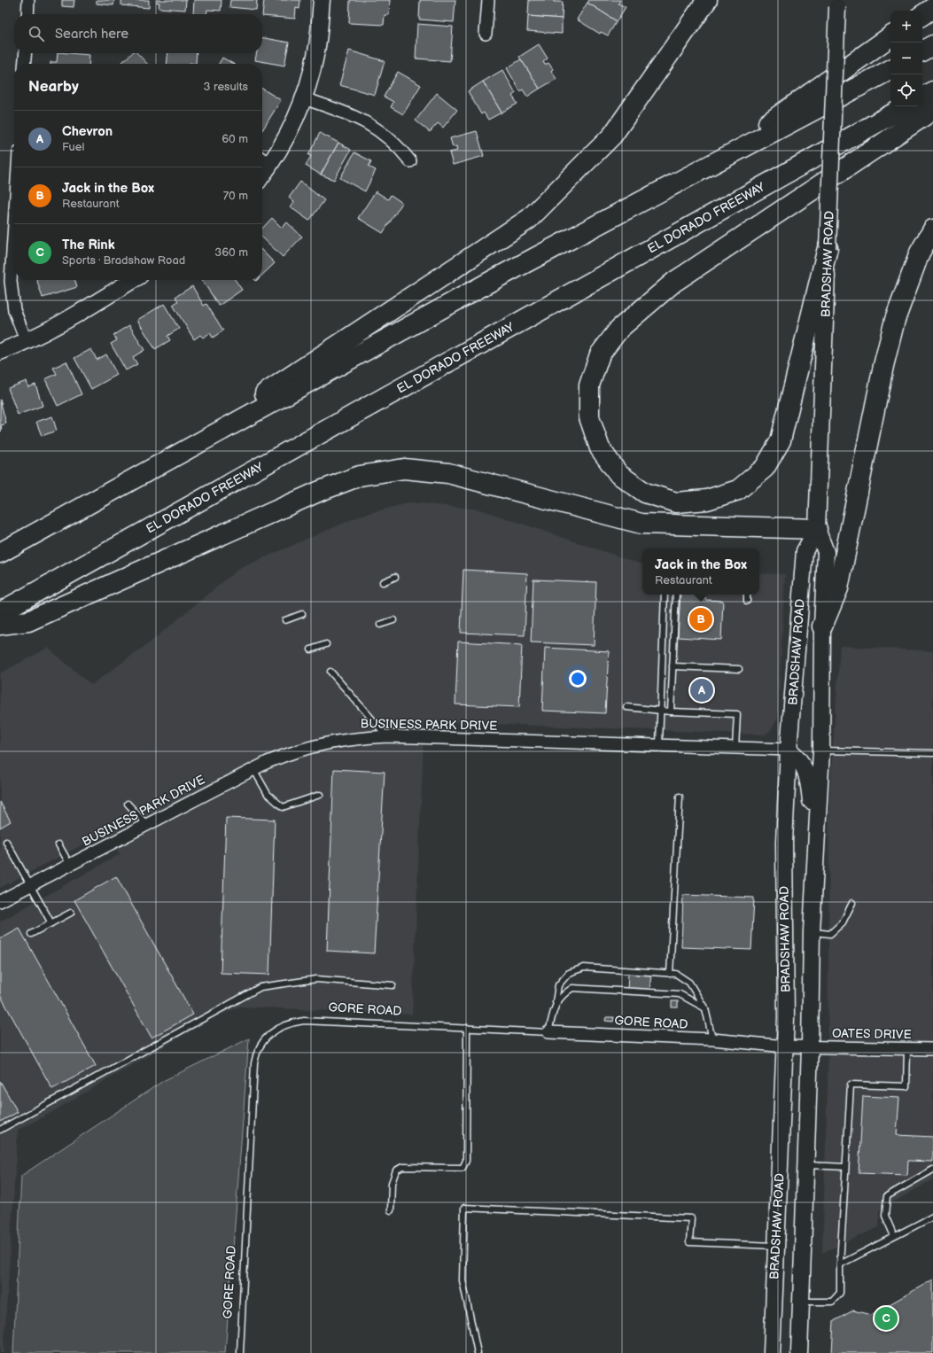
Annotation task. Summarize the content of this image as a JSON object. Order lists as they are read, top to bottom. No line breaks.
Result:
{"streets":{"highway":["EL DORADO FREEWAY"],"main road":["BRADSHAW ROAD"],"street":["BUSINESS PARK DRIVE","GORE ROAD","OATES DRIVE"]},"crossings":[["BRADSHAW ROAD","BUSINESS PARK DRIVE"],["BRADSHAW ROAD","GORE ROAD"],["BRADSHAW ROAD","OATES DRIVE"],["GORE ROAD","OATES DRIVE"]],"page":{"map_buttons":["+","−"],"search":"Search here","heading":["Nearby","3 results"],"list":[{"mark":"A","name":"Chevron","note":"Fuel","value":"60 m"},{"mark":"B","name":"Jack in the Box","note":"Restaurant","value":"70 m"},{"mark":"C","name":"The Rink","note":"Sports · Bradshaw Road","value":"360 m"}],"popup":["Jack in the Box","Restaurant"],"pins":["B","A","C"]}}
